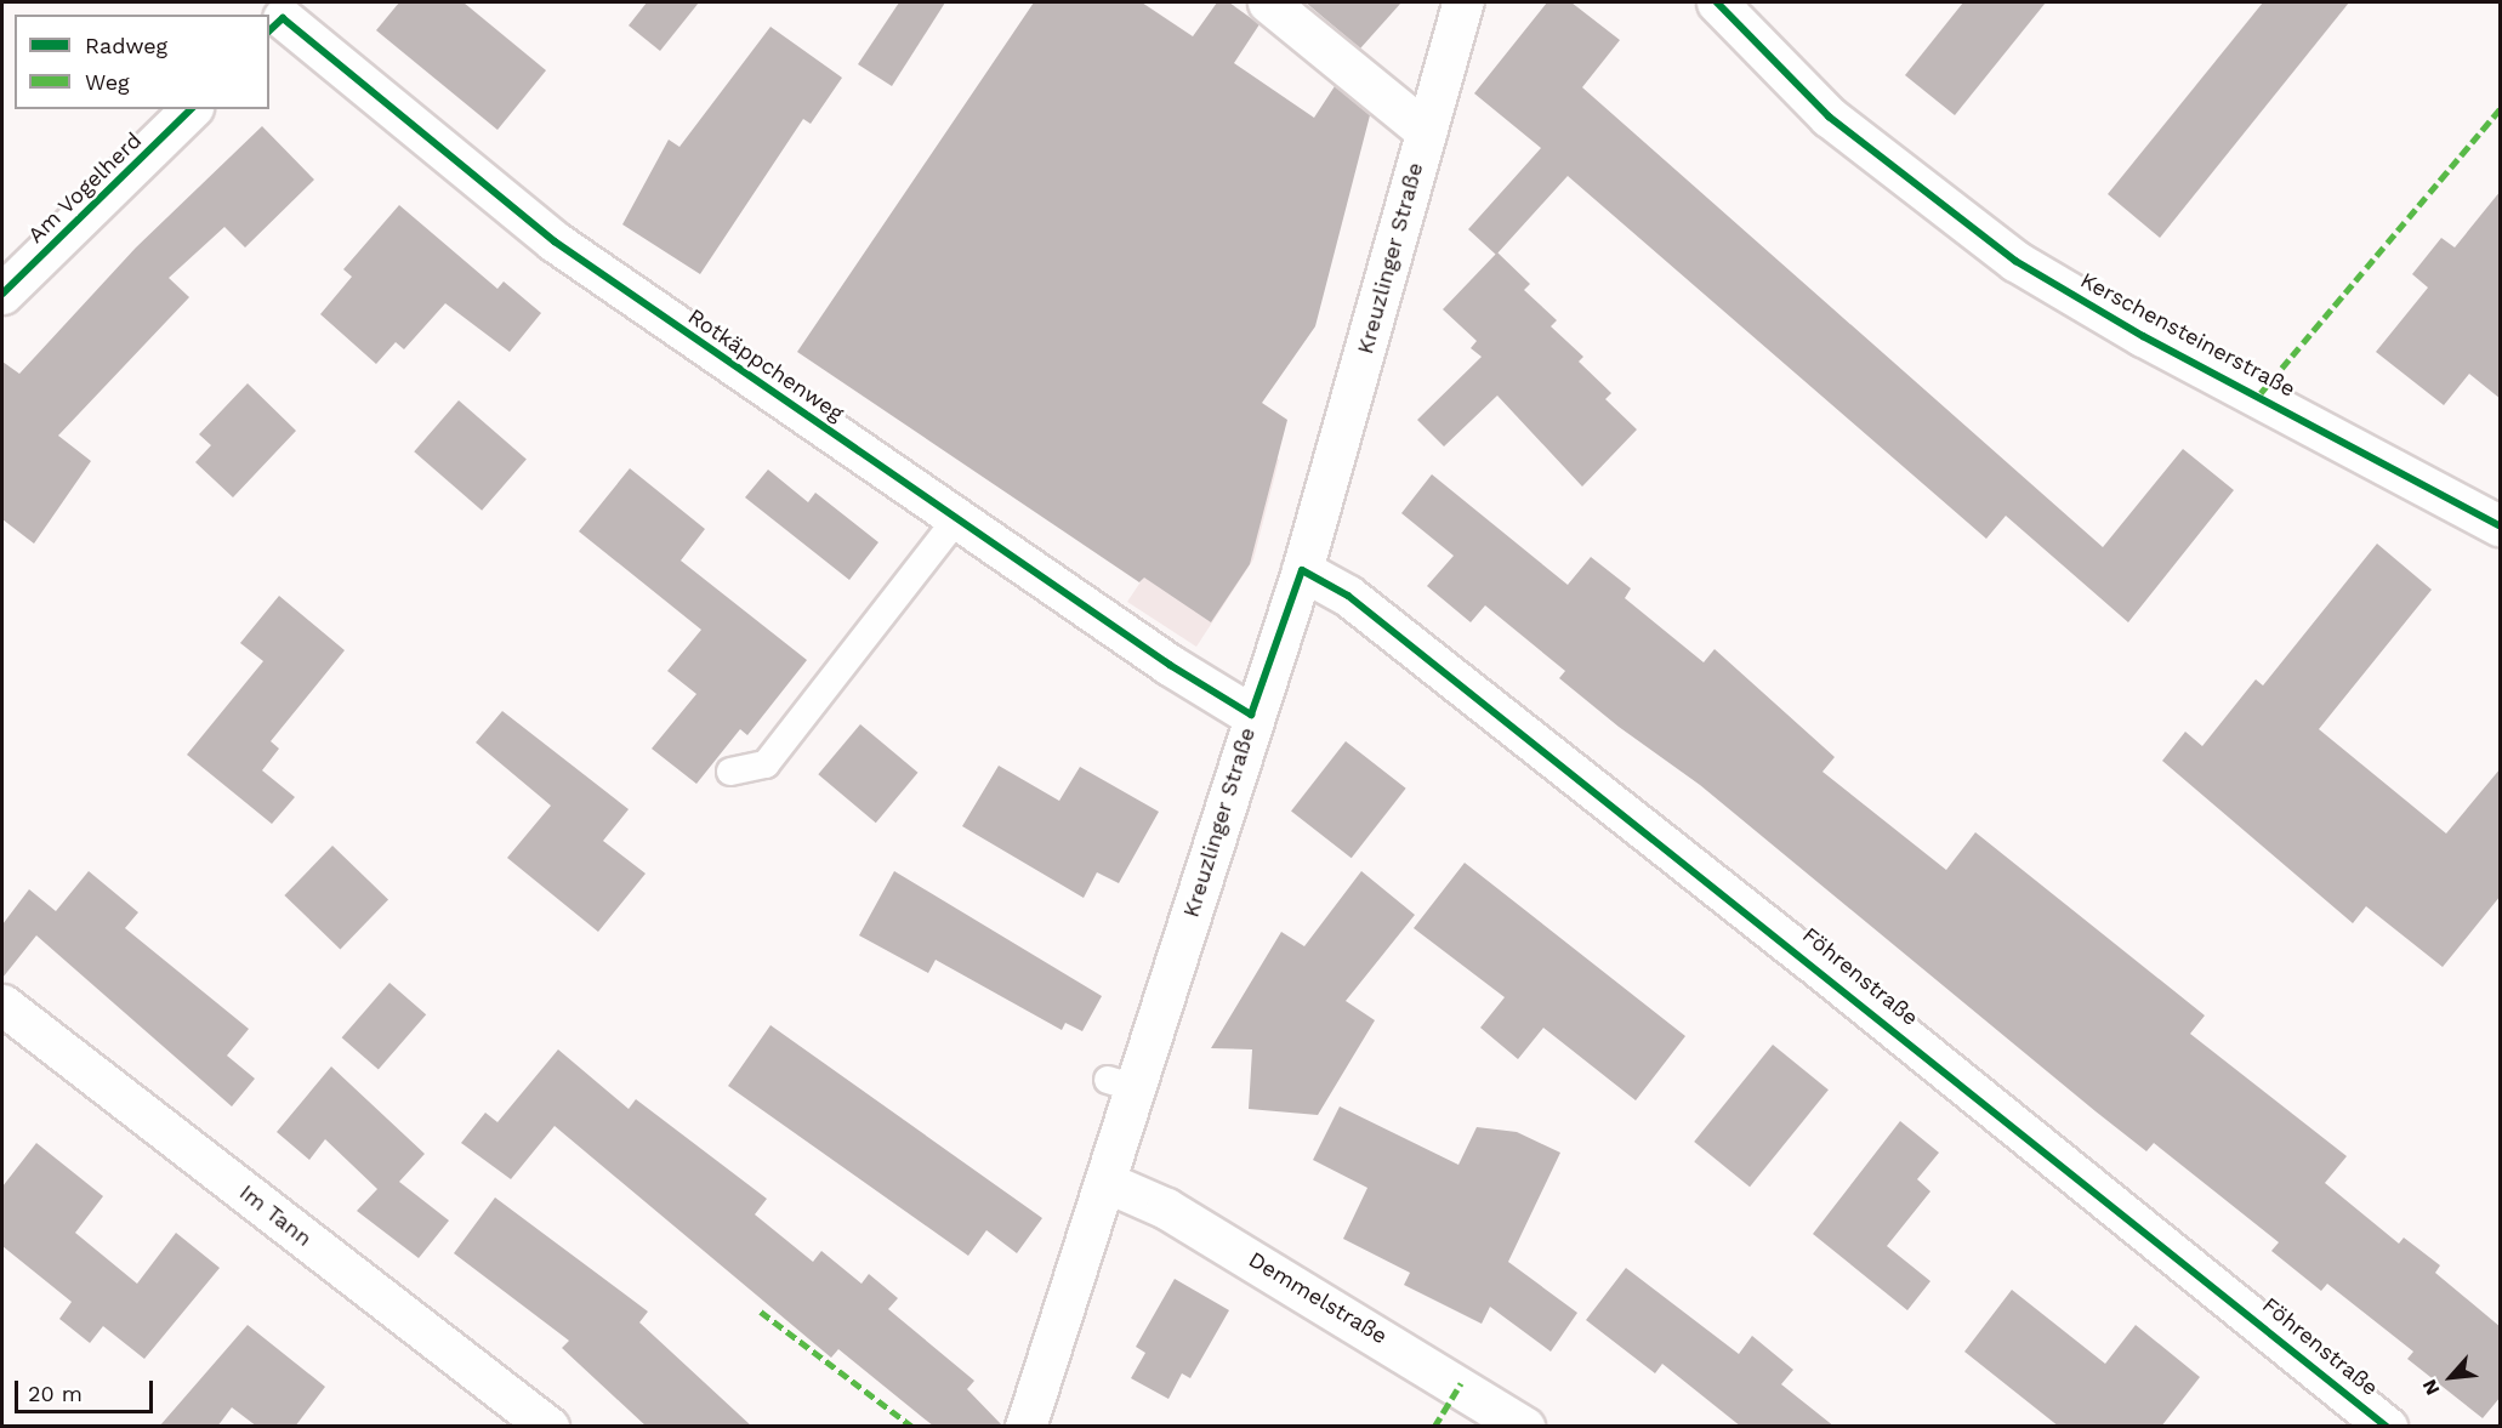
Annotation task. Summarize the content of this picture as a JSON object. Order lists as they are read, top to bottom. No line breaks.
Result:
{"streets":{"street":["Am Vogelherd","Kreuzlinger Straße","Kerschensteinerstraße","Rotkäppchenweg","Föhrenstraße","Im Tann","Demmelstraße"]},"crossings":[["Kreuzlinger Straße","Rotkäppchenweg"],["Kreuzlinger Straße","Föhrenstraße"],["Kreuzlinger Straße","Demmelstraße"]],"legend":["Radweg","Weg"],"scale_bar":"20 m","north":"bottom left"}
